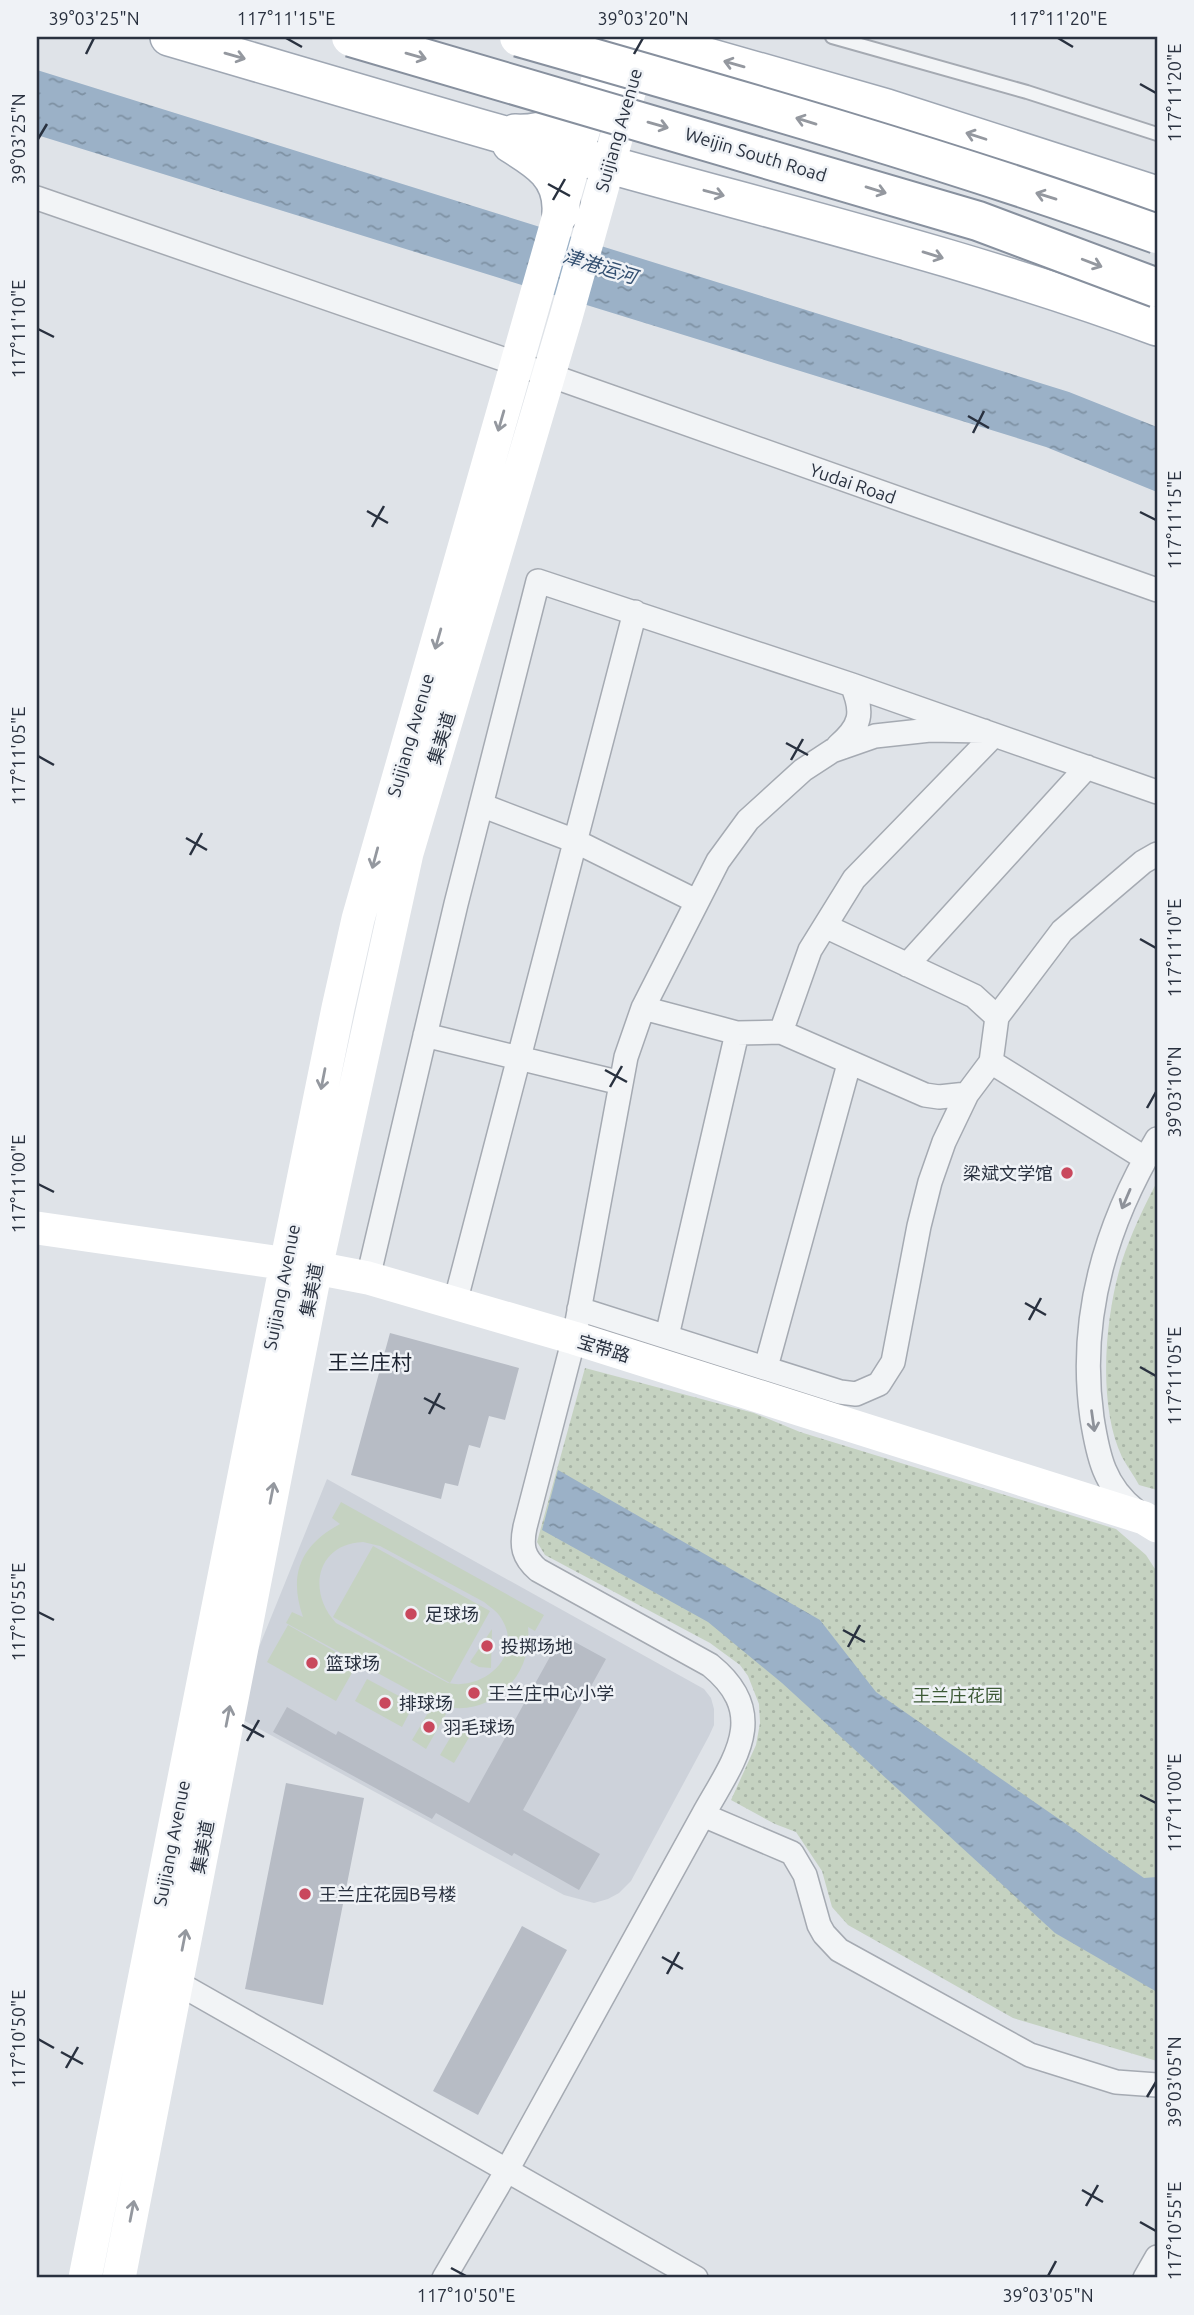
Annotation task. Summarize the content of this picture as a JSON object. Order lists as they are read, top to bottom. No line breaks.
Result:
{"streets":{"highway":["Weijin South Road"],"main road":["Suijiang Avenue","集美道","宝带路"],"street":["Yudai Road"]},"crossings":[["Suijiang Avenue","Yudai Road"],["Suijiang Avenue","集美道"],["Suijiang Avenue","宝带路"],["Yudai Road","集美道"],["集美道","宝带路"]],"one_way":["Suijiang Avenue","集美道"],"districts":["王兰庄村"],"water":["津港运河"],"parks":["王兰庄花园"],"places":["梁斌文学馆","足球场","投掷场地","篮球场","王兰庄中心小学","排球场","羽毛球场","王兰庄花园B号楼"],"coordinates":["39°03'25\"N","117°11'15\"E","39°03'20\"N","117°11'20\"E","117°11'10\"E","117°11'05\"E","39°03'10\"N","117°11'00\"E","117°10'55\"E","117°10'50\"E","39°03'05\"N"]}
